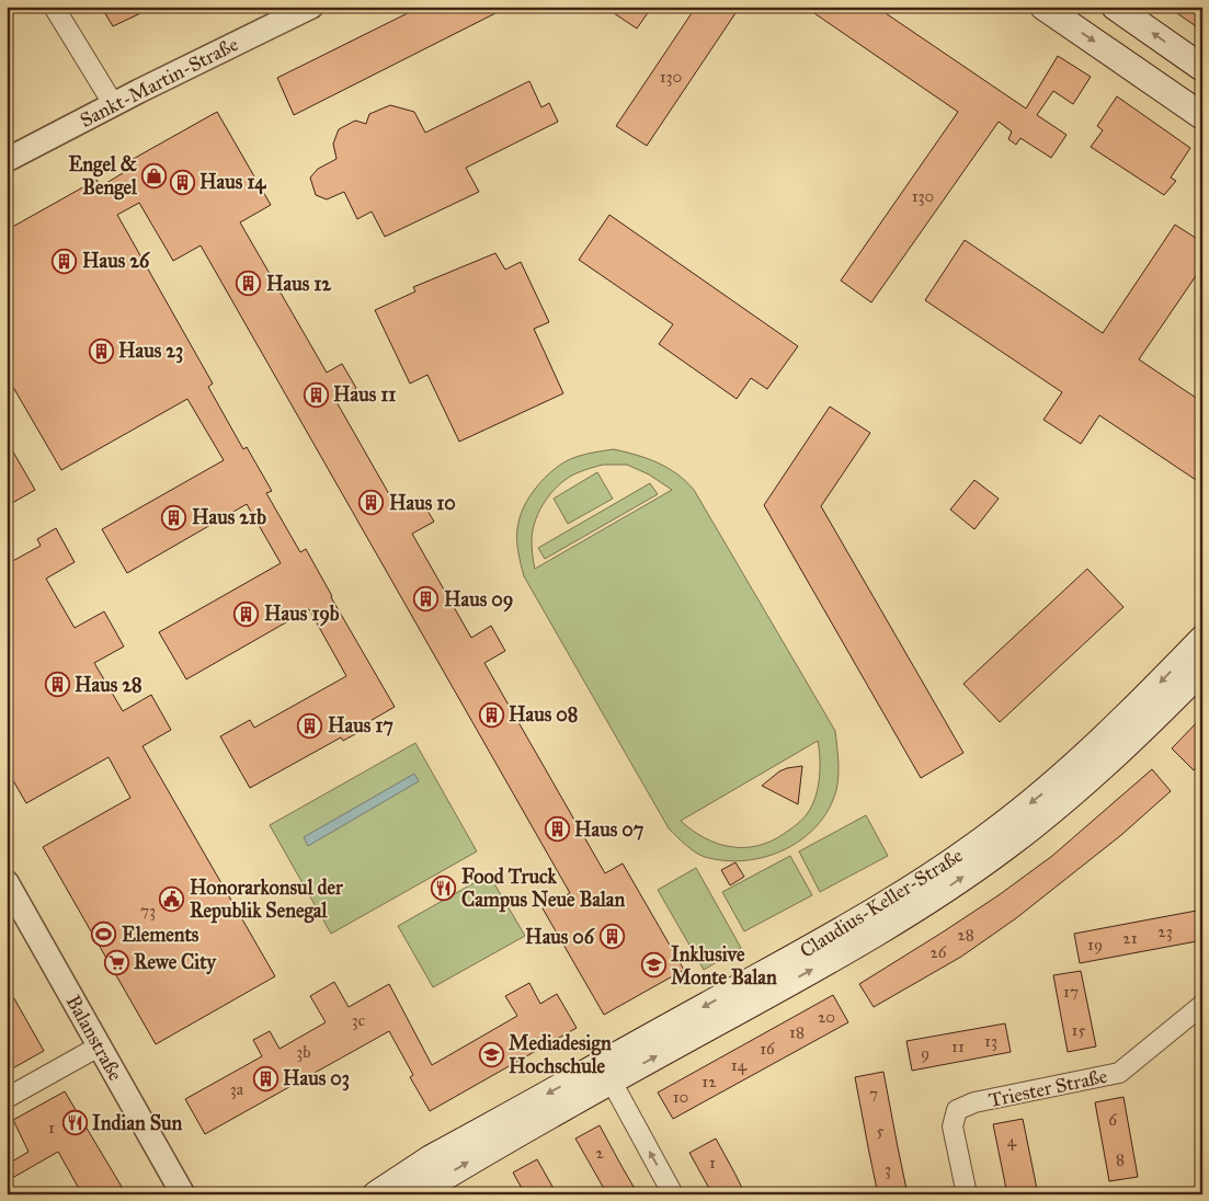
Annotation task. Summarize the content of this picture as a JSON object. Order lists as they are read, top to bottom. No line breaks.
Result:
{"streets":{"main road":["Claudius-Keller-Straße"],"street":["Sankt-Martin-Straße","Balanstraße","Triester Straße"]},"places":{"shop":["Engel & Bengel"],"building":["Haus 14","Haus 26","Haus 12","Haus 23","Haus 11","Haus 10","Haus 21b","Haus 09","Haus 19b","Haus 28","Haus 08","Haus 17","Haus 07","Haus 06","Haus 03"],"restaurant":["Food Truck Campus Neue Balan","Indian Sun"],"public building":["Honorarkonsul der Republik Senegal"],"sports":["Elements"],"supermarket":["Rewe City"],"school or university":["Inklusive Monte Balan","Mediadesign Hochschule"]},"house_numbers":["130","130","73","23","28","21","19","26","17","20","3c","15","18","13","11","16","3b","9","14","12","3a","7","10","6","1","5","4","2","8","1","3"]}
